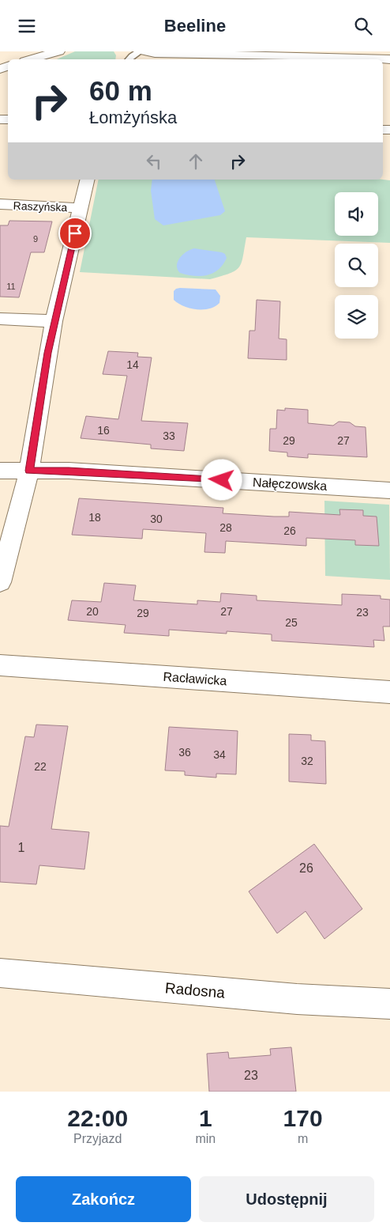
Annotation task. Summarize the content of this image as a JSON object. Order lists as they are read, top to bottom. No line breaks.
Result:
{"streets":{"street":["Raszyńska","Nałęczowska","Racławicka","Radosna"]},"house_numbers":["9","11","14","16","33","29","27","18","30","28","26","20","27","23","29","25","36","34","32","22","1","26","23"],"page":{"header":"Beeline","turn":["60 m","Łomżyńska"],"eta":["22:00","Przyjazd","1","min","170","m"],"buttons":["Zakończ","Udostępnij"]}}
